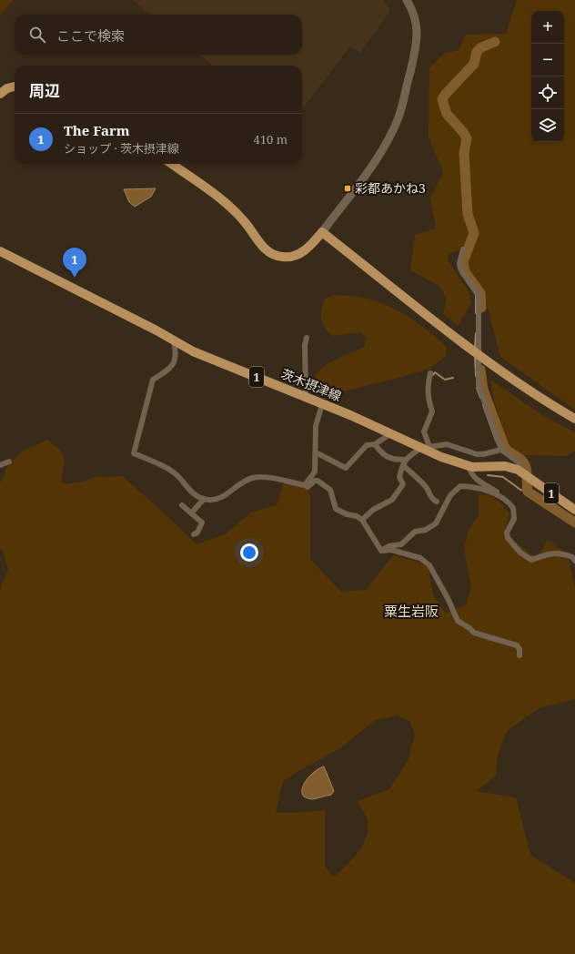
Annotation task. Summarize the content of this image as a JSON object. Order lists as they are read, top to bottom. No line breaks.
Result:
{"streets":{"main road":["1","茨木摂津線"]},"districts":["粟生岩阪"],"places":{"transit":["彩都あかね3"]},"page":{"map_buttons":["+","−"],"search":"ここで検索","heading":"周辺","list":[{"mark":"1","name":"The Farm","note":"ショップ · 茨木摂津線","value":"410 m"}],"pins":"1"}}
